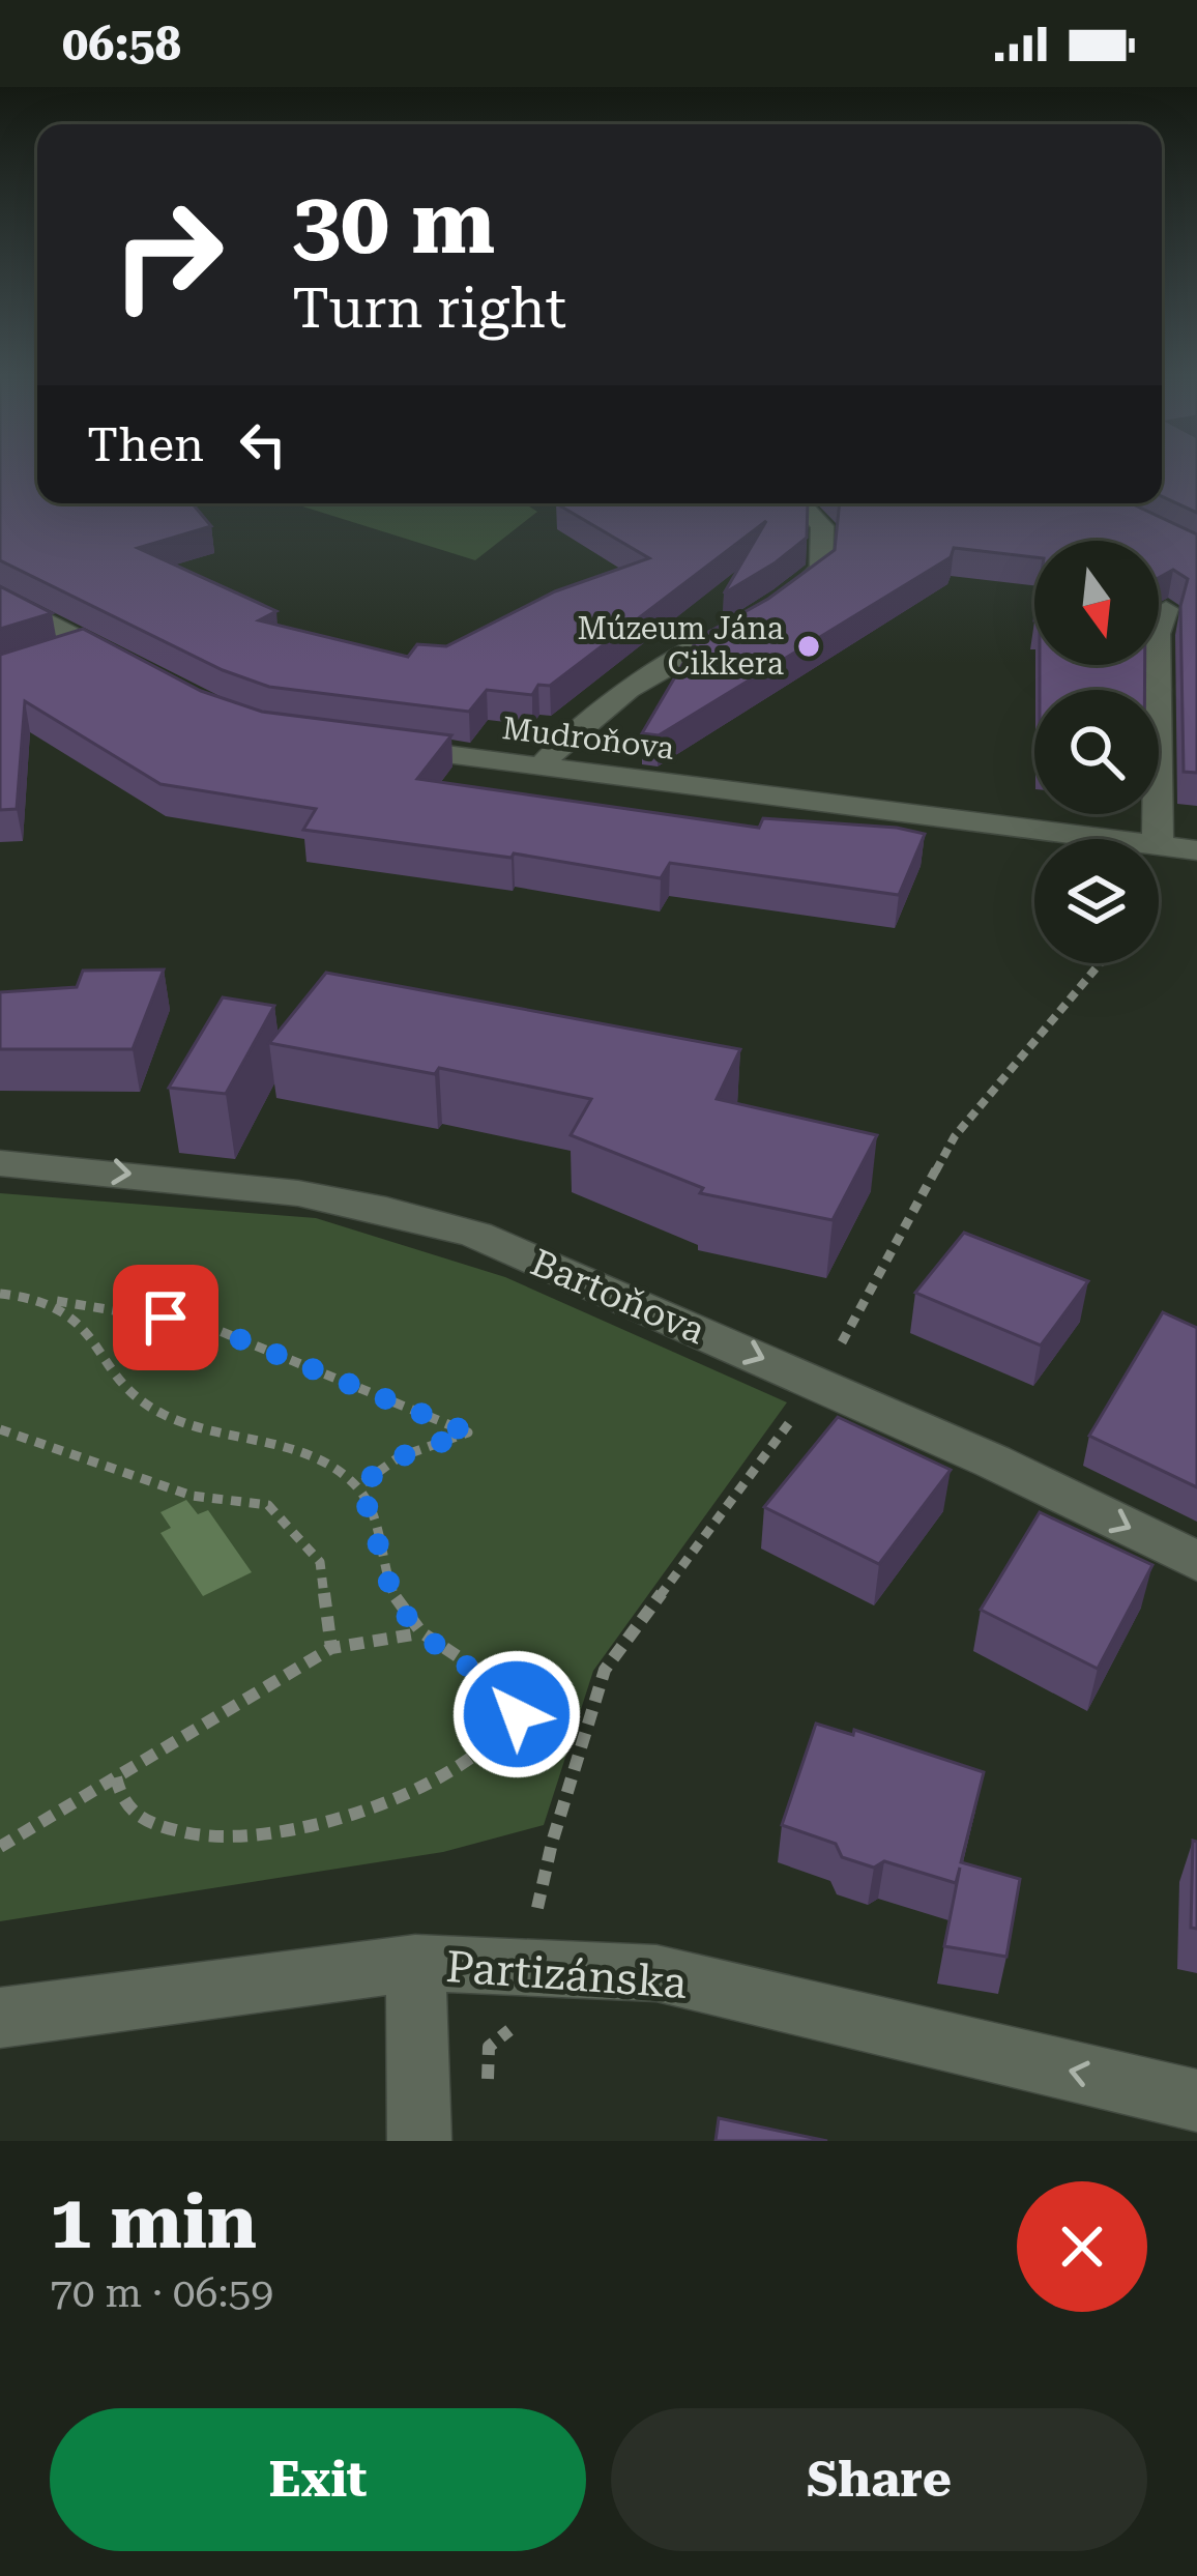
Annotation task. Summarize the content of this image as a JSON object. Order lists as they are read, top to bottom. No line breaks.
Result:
{"streets":{"street":["Mudroňova","Bartoňova","Partizánska"]},"one_way":["Bartoňova","Partizánska"],"places":["Múzeum Jána Cikkera"],"north":"bottom","page":{"status":"06:58","turn":["30 m","Turn right"],"then":"Then","heading":["1 min","70 m · 06:59"],"buttons":["Exit","Share"]}}
